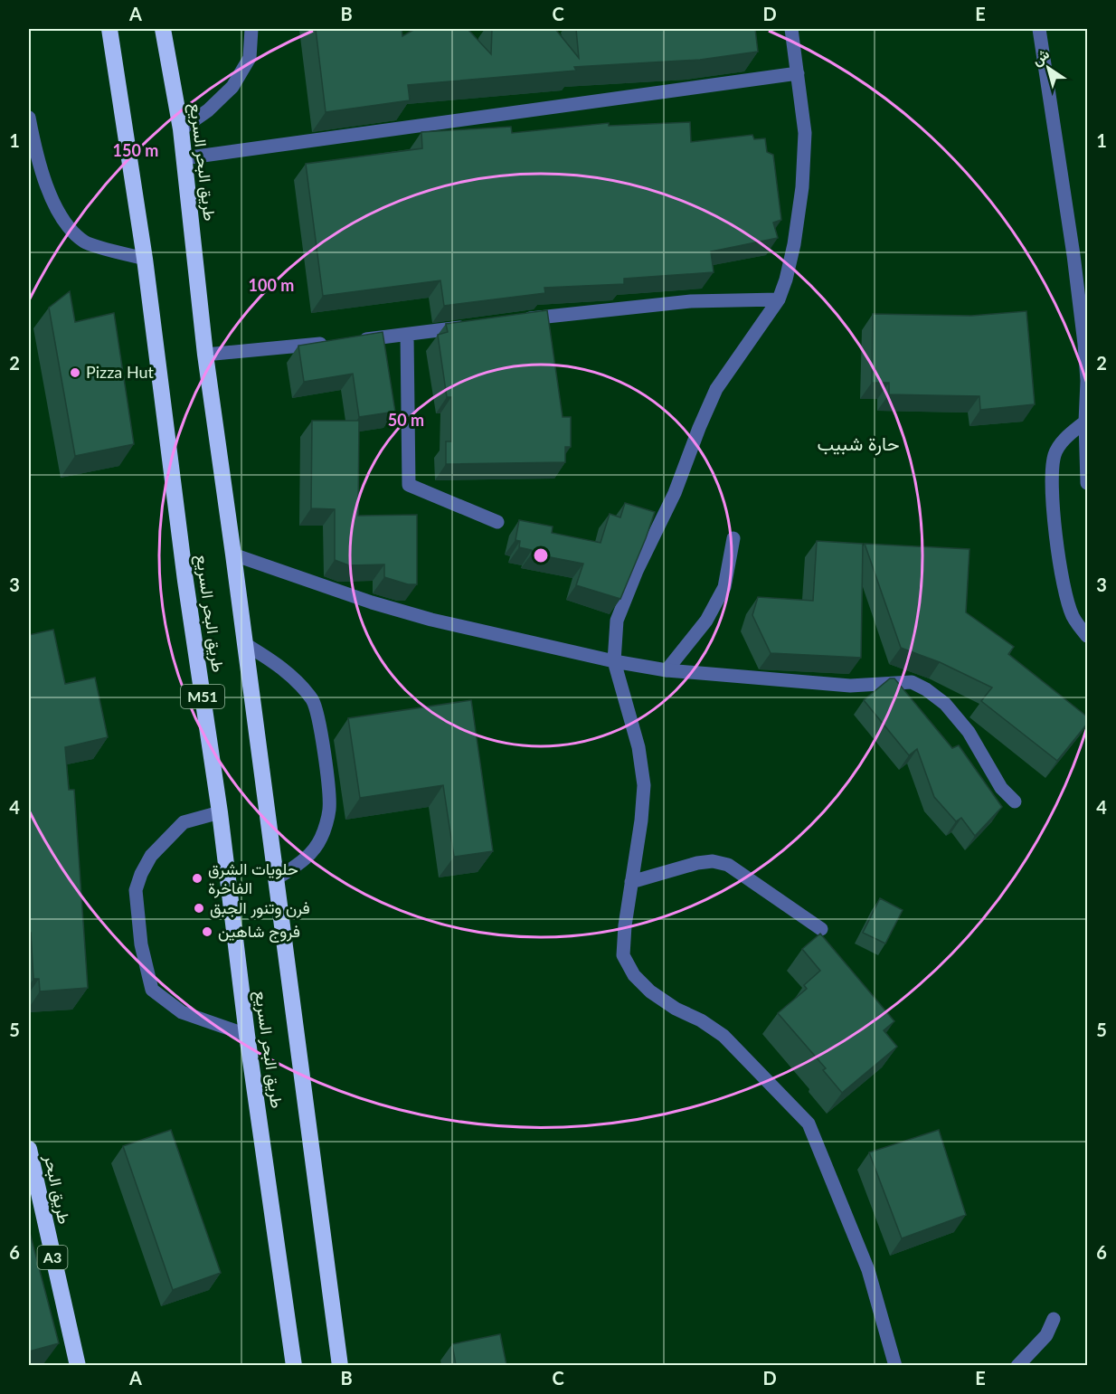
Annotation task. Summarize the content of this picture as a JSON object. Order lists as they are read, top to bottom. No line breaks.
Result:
{"streets":{"highway":["طريق البحر السريع","M51","طريق البحر","A3"]},"districts":["حارة شبيب"],"places":["Pizza Hut","حلويات الشرق الفاخرة","فرن وتنور الجبق","فروج شاهين"],"north":"top left","grid":{"columns":["A","B","C","D","E"],"rows":["1","2","3","4","5","6"]},"rings":["150 m","100 m","50 m"]}
